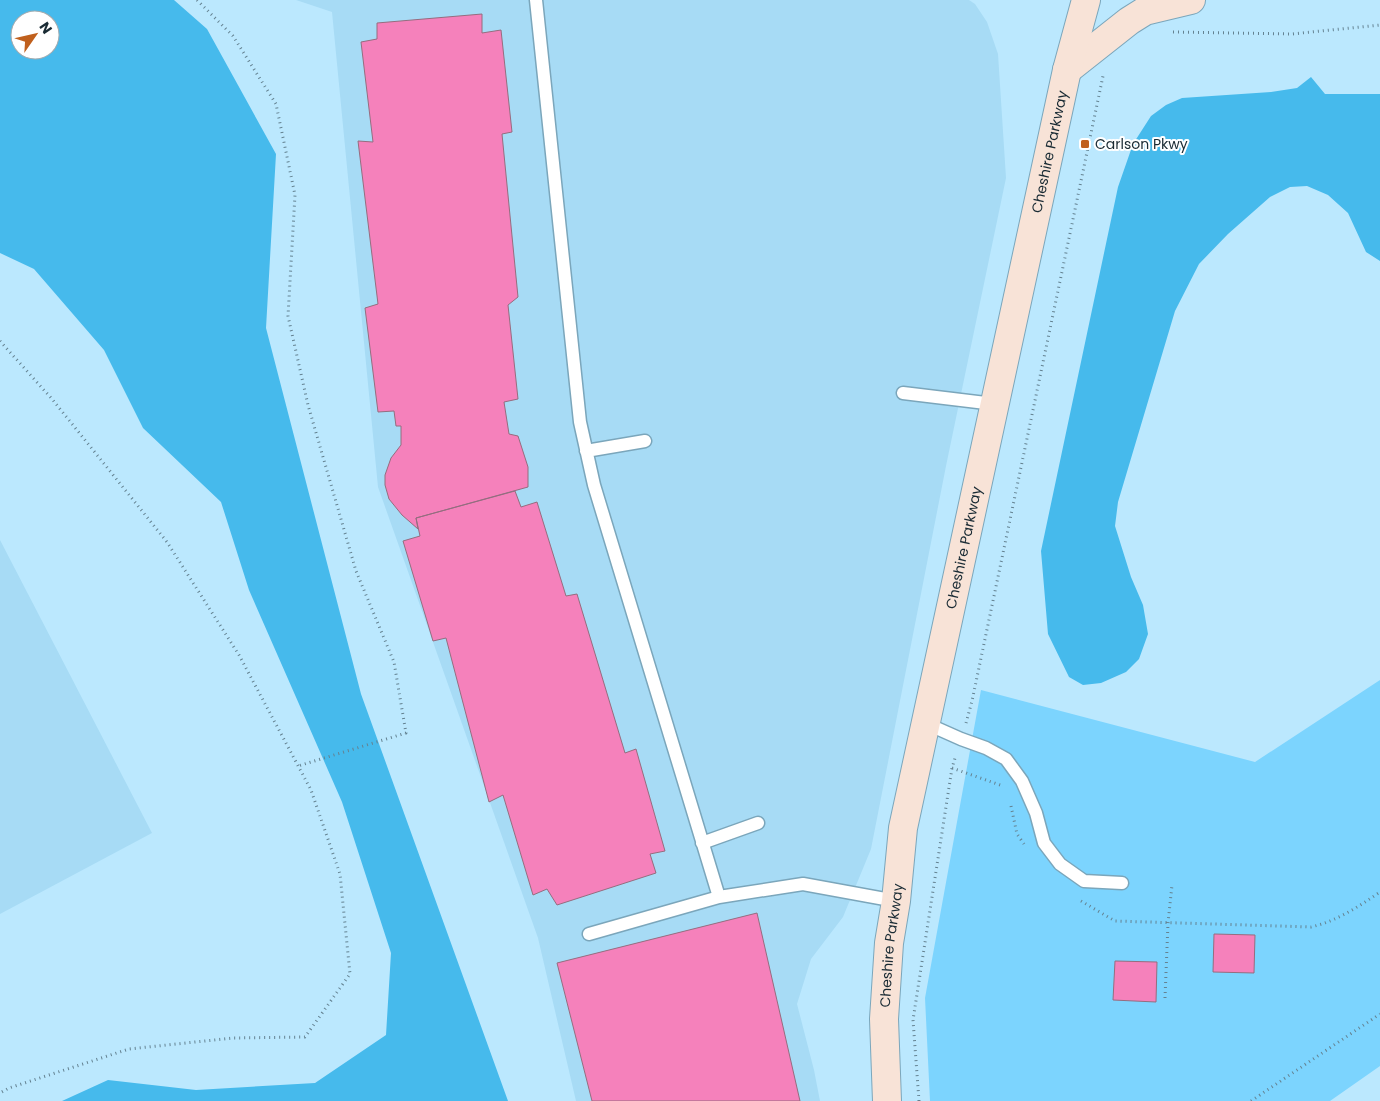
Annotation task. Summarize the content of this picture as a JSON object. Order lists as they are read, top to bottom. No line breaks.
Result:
{"streets":{"street":["Cheshire Parkway"]},"places":{"transit":["Carlson Pkwy"]},"north":"top right"}
